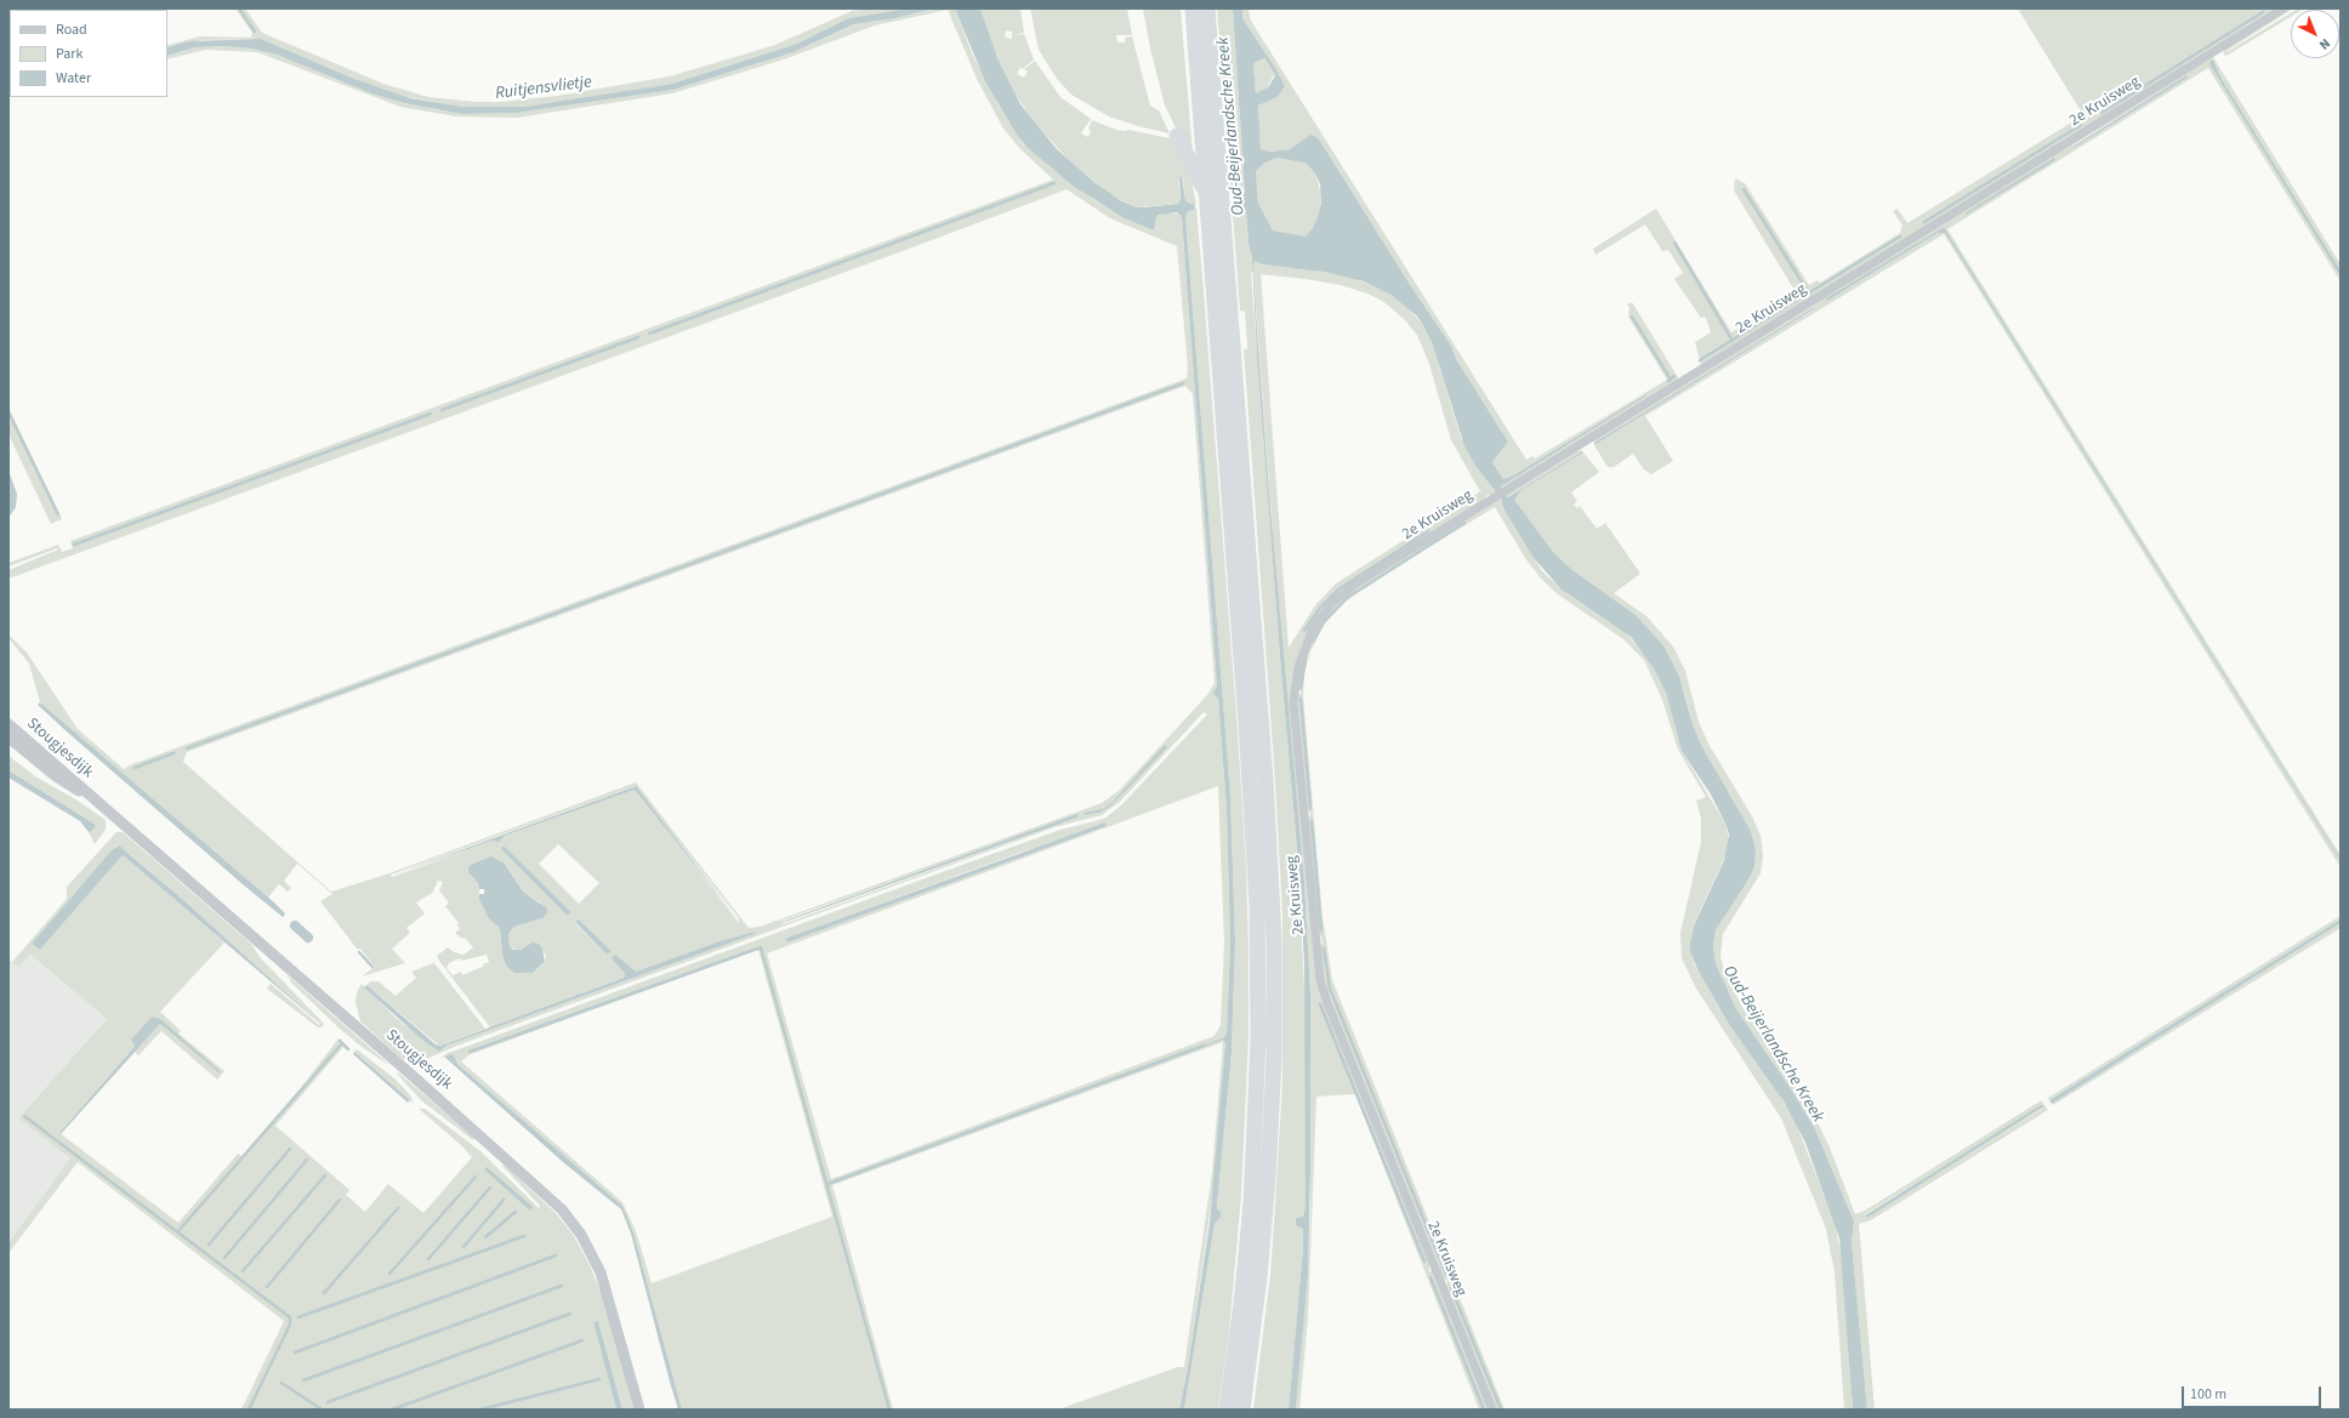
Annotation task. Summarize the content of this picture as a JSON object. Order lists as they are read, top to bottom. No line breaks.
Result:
{"streets":{"street":["2e Kruisweg","Stougjesdijk"]},"water":["Ruitjensvlietje","Oud-Beijerlandsche Kreek"],"legend":["Road","Park","Water"],"scale_bar":"100 m","north":"bottom right"}
